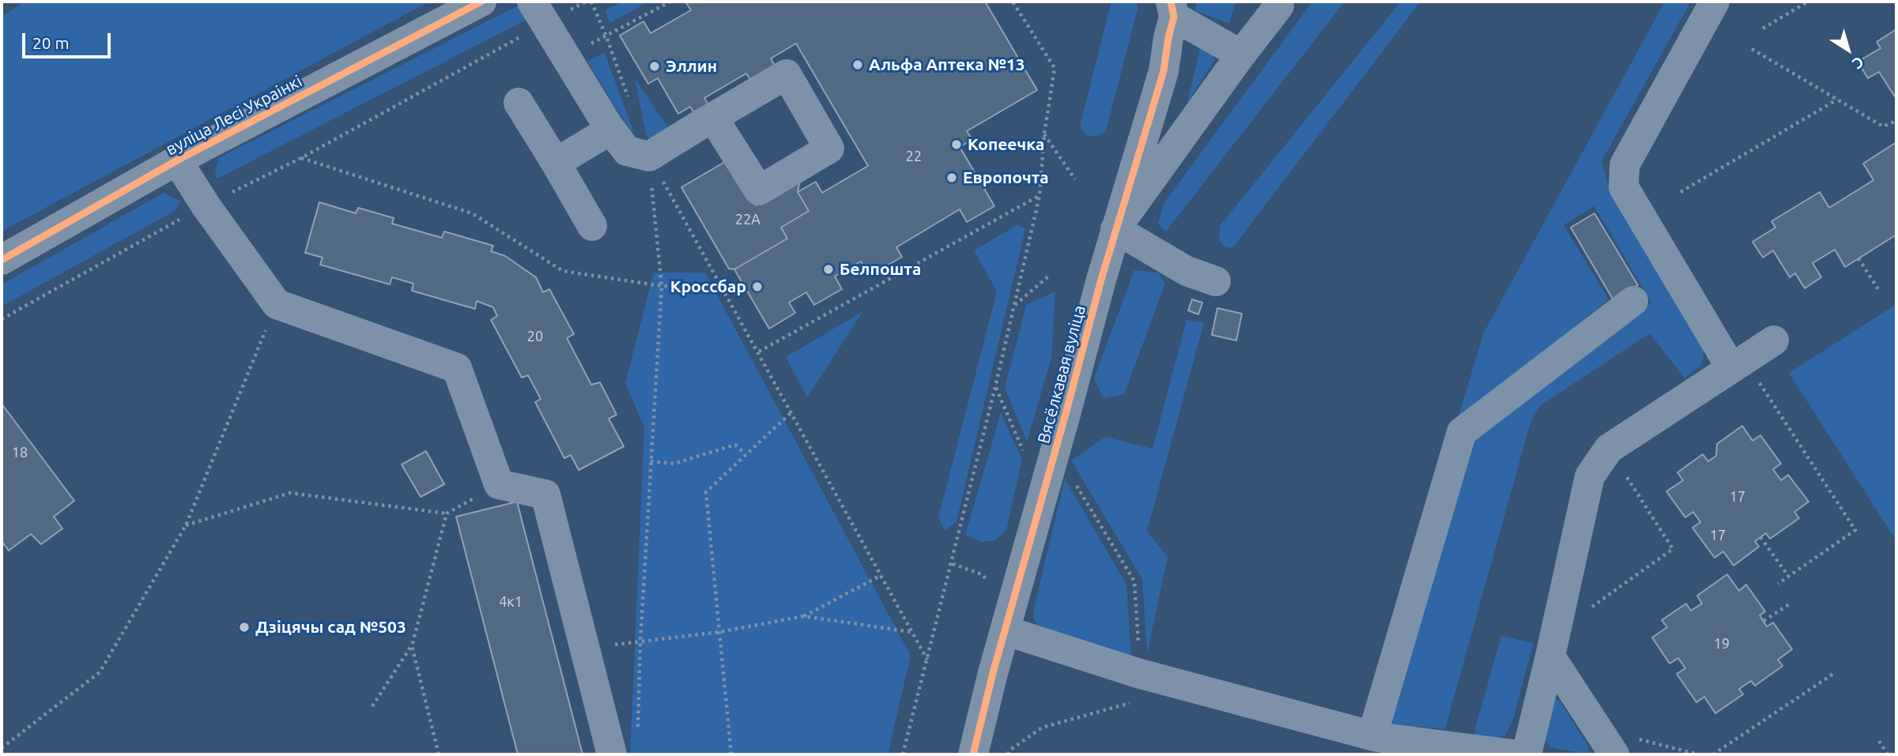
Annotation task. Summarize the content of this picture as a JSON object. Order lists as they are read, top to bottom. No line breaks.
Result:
{"streets":{"street":["вуліца Лесі Украінкі","Вясёлкавая вуліца"]},"places":["Альфа Аптека №13","Эллин","Копеечка","Европочта","Белпошта","Кроссбар","Дзіцячы сад №503"],"house_numbers":["22","22А","20","18","17","17","4к1","19"],"scale_bar":"20 m","north":"bottom right"}
